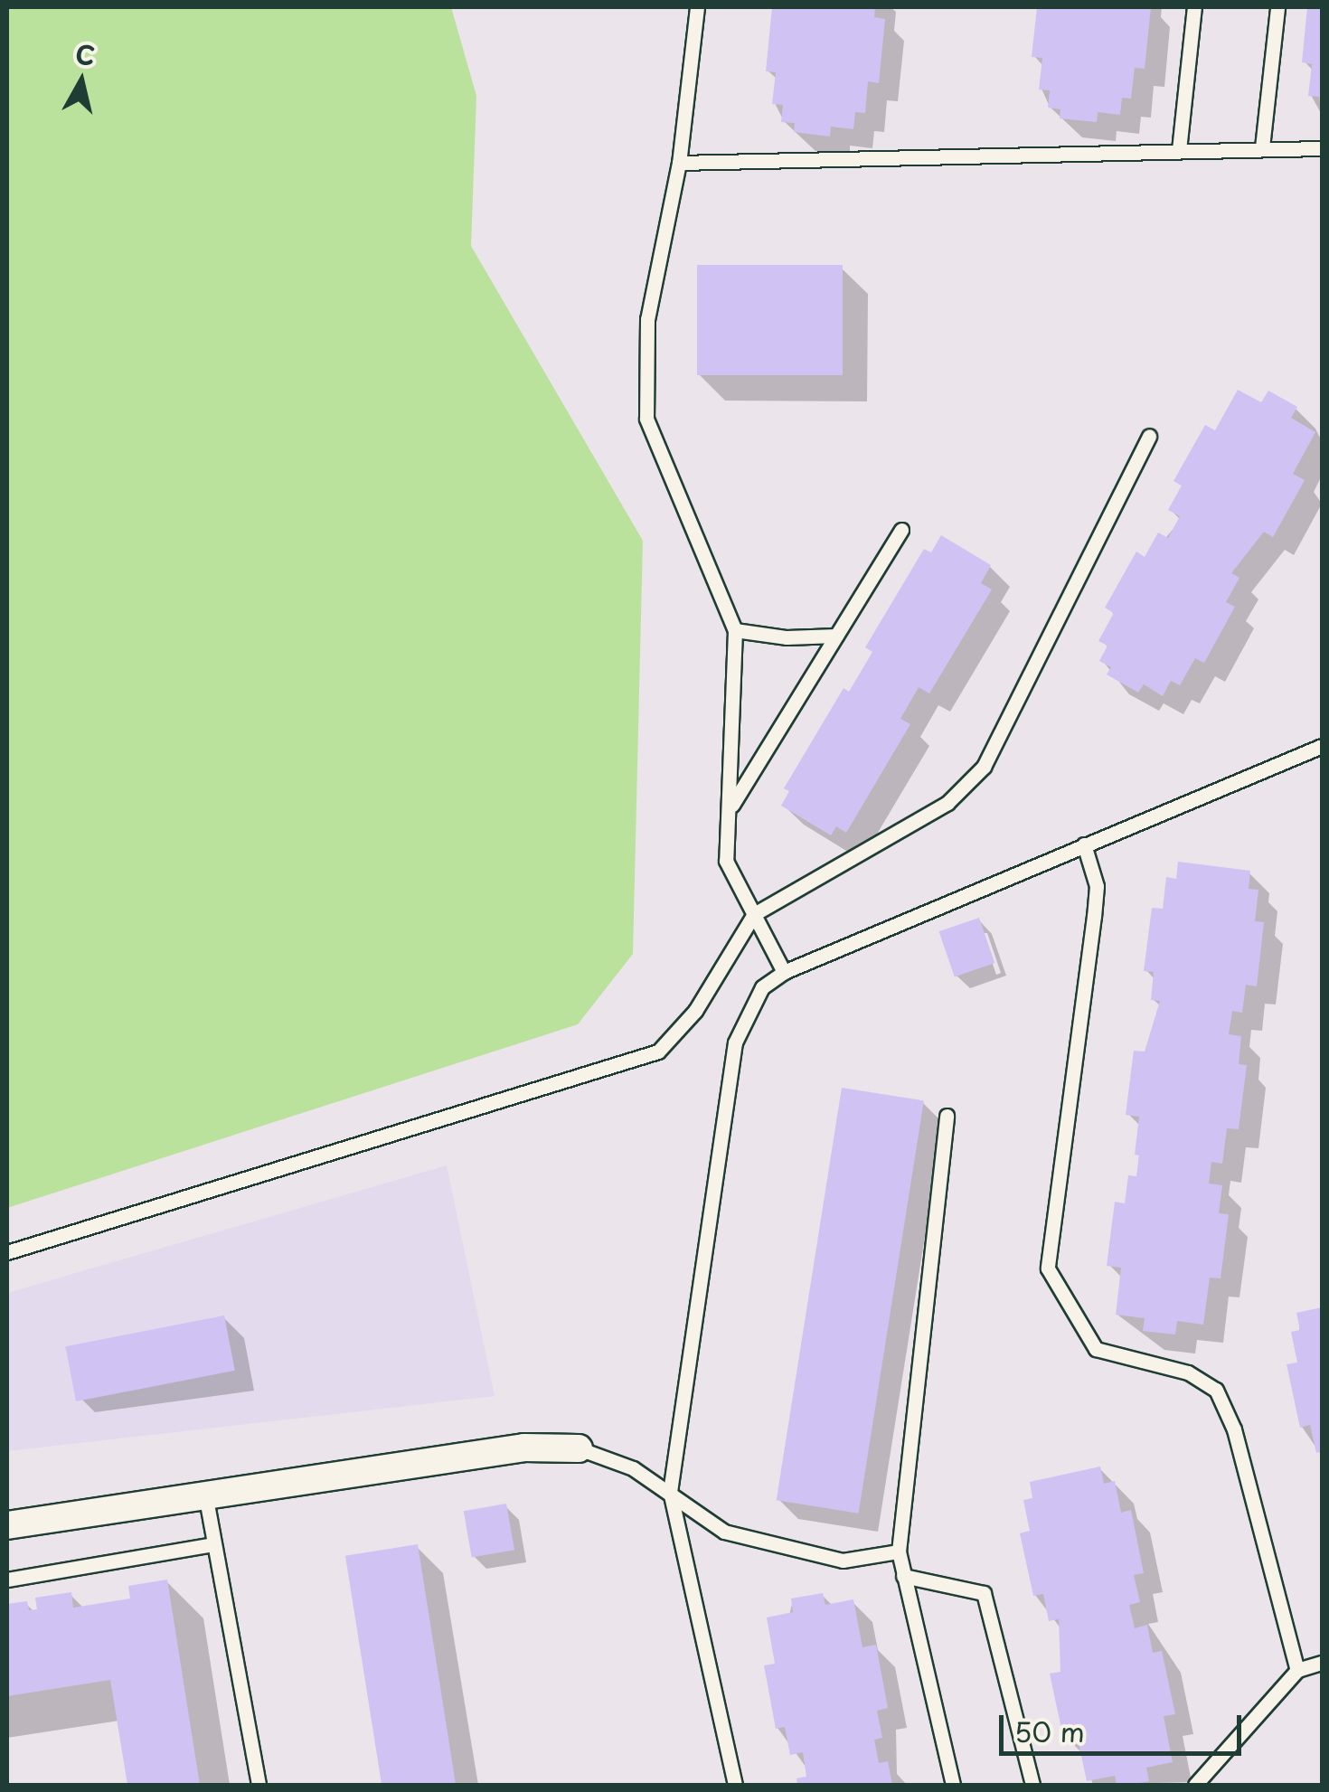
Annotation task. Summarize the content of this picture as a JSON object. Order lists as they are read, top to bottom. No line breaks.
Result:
{"scale_bar":"50 m","north":"top"}
